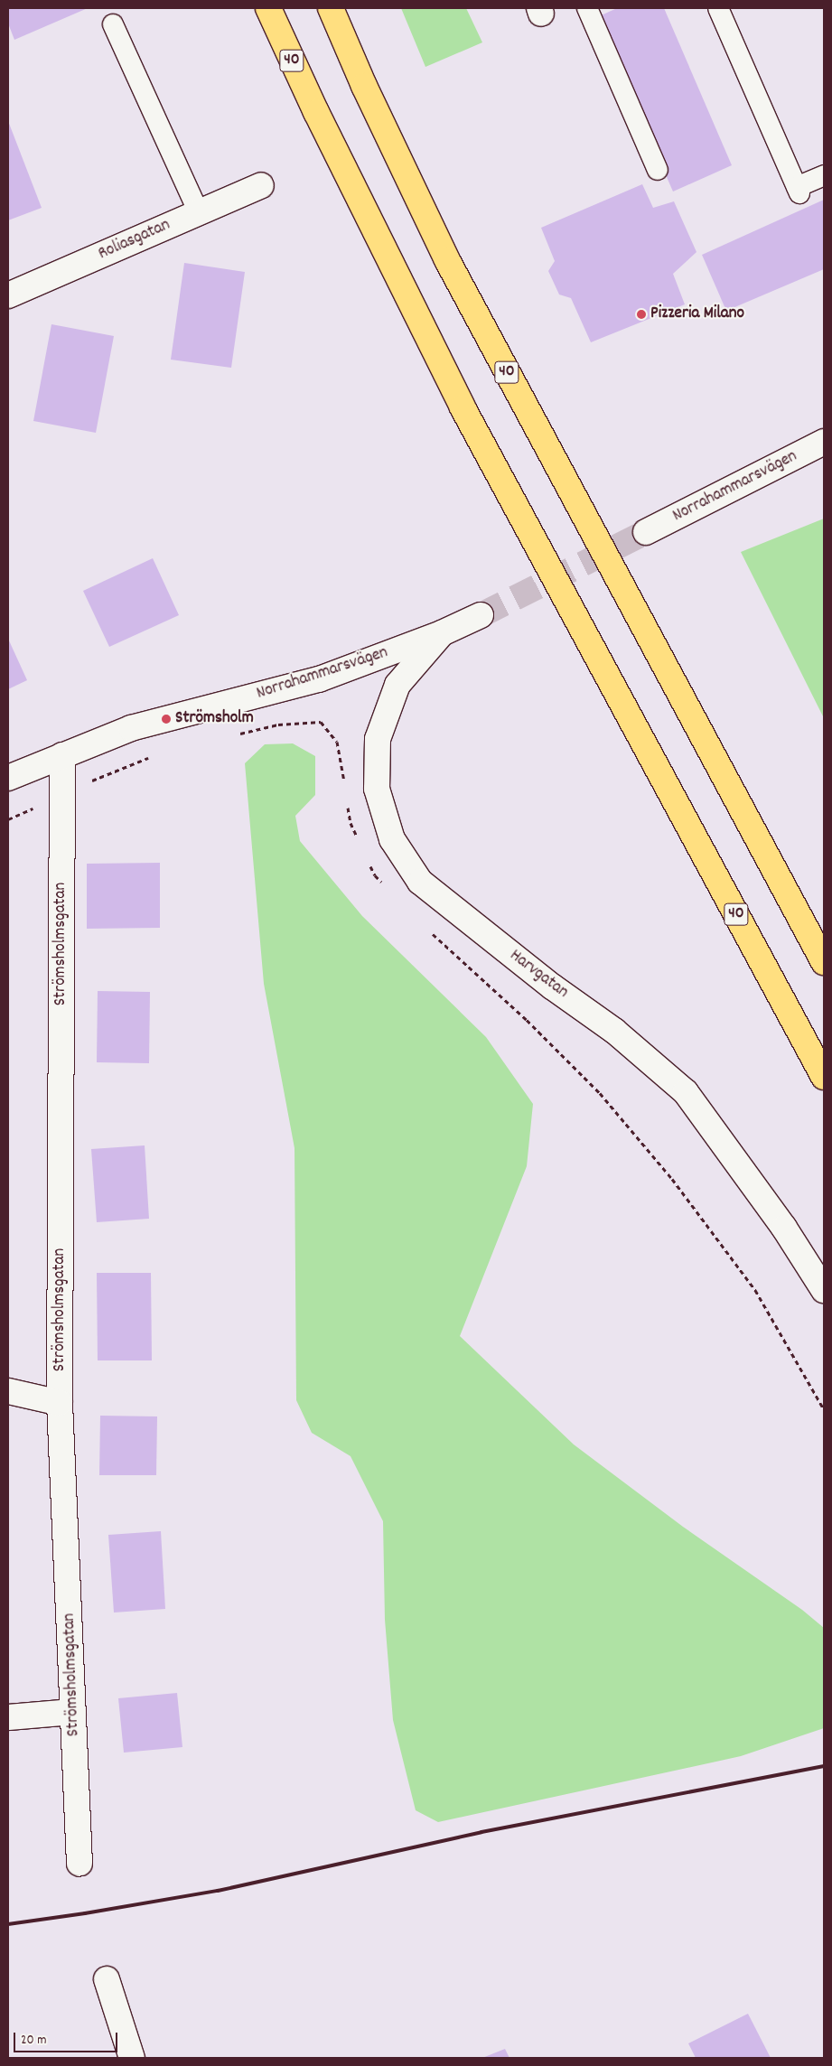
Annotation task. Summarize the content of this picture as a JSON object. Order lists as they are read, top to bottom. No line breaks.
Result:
{"streets":{"highway":["40"],"street":["Roliasgatan","Norrahammarsvägen","Strömsholmsgatan","Harvgatan"]},"crossings":[["Norrahammarsvägen","Strömsholmsgatan"],["Norrahammarsvägen","Harvgatan"]],"places":["Pizzeria Milano","Strömsholm"],"scale_bar":"20 m"}
